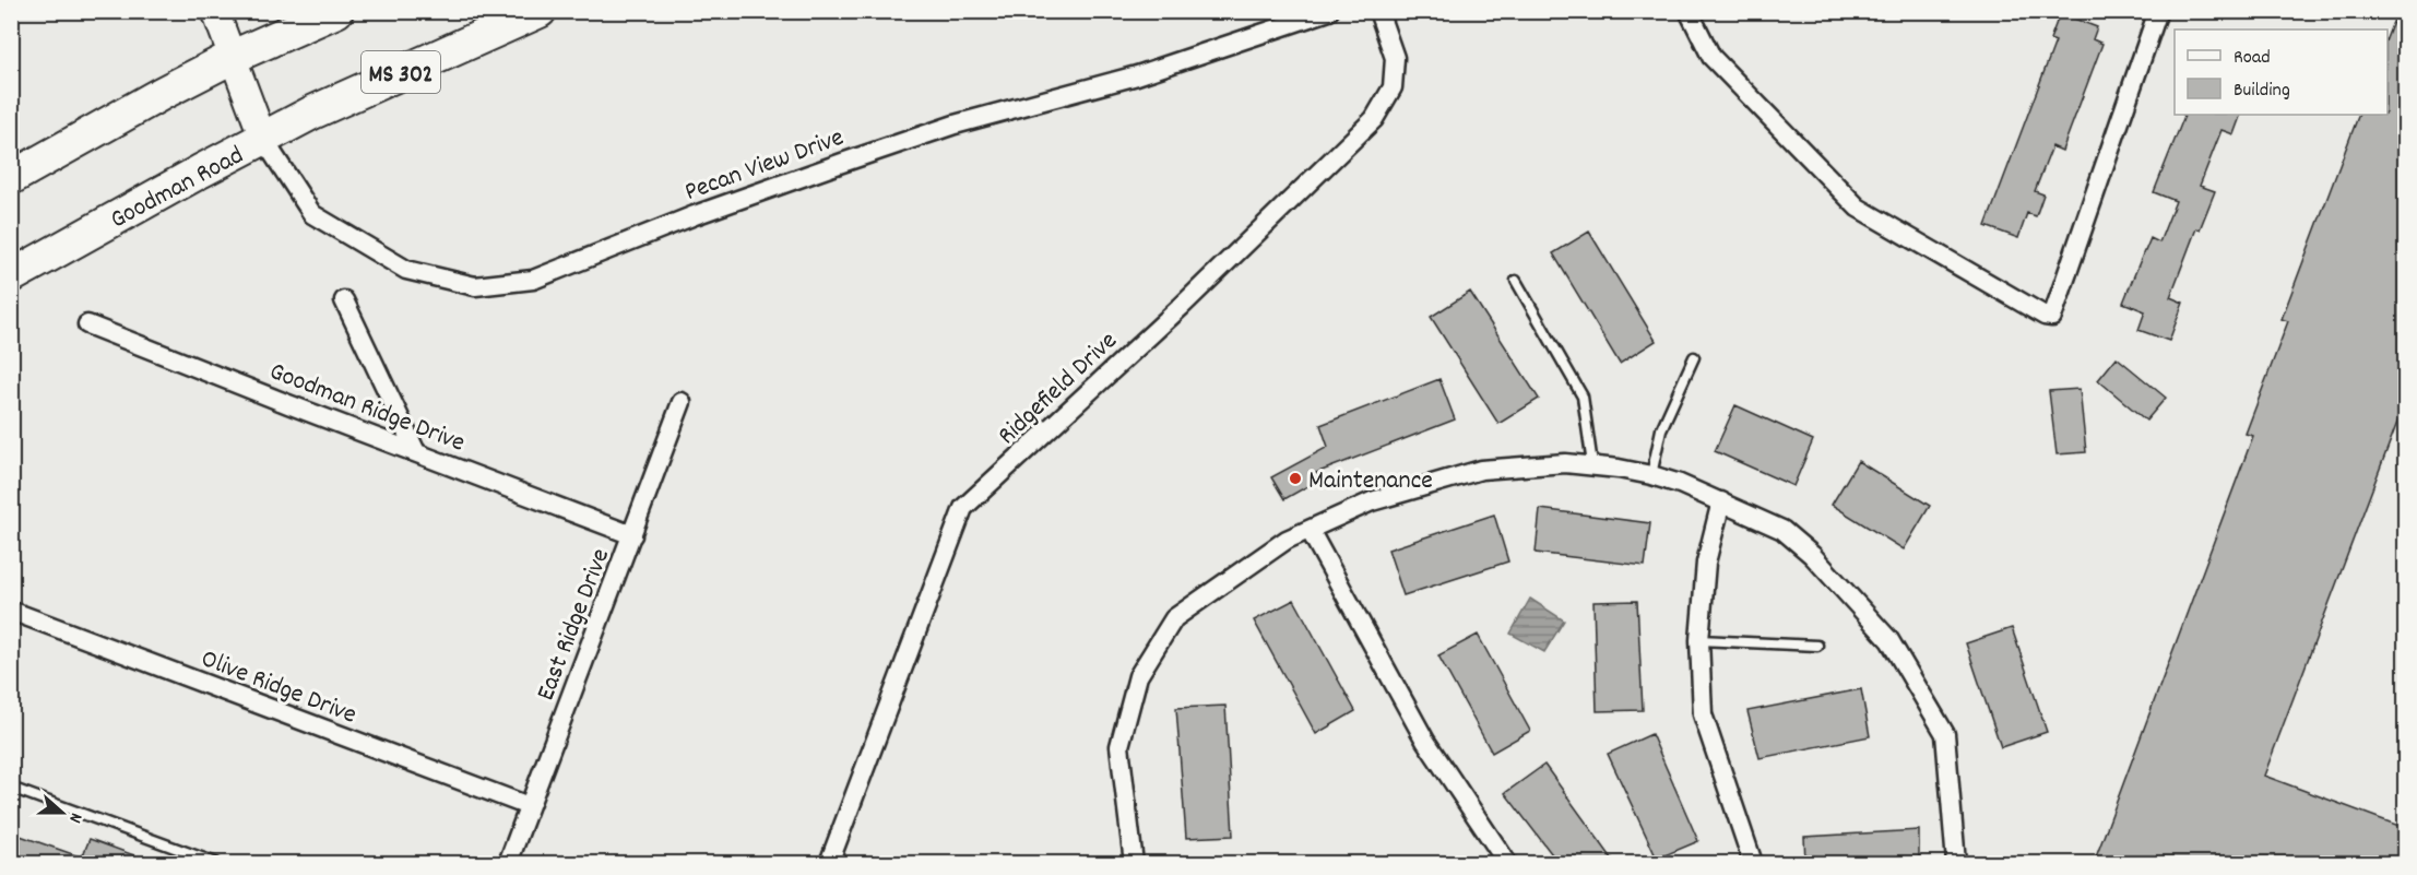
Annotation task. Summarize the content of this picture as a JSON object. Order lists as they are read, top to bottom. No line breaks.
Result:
{"streets":{"highway":["MS 302","Goodman Road"],"street":["Pecan View Drive","Ridgefield Drive","Goodman Ridge Drive","East Ridge Drive","Olive Ridge Drive"]},"crossings":[["MS 302","Pecan View Drive"],["MS 302","Goodman Road"],["Pecan View Drive","Goodman Road"],["Goodman Ridge Drive","East Ridge Drive"],["East Ridge Drive","Olive Ridge Drive"]],"places":["Maintenance"],"legend":["Road","Building"],"north":"right"}
